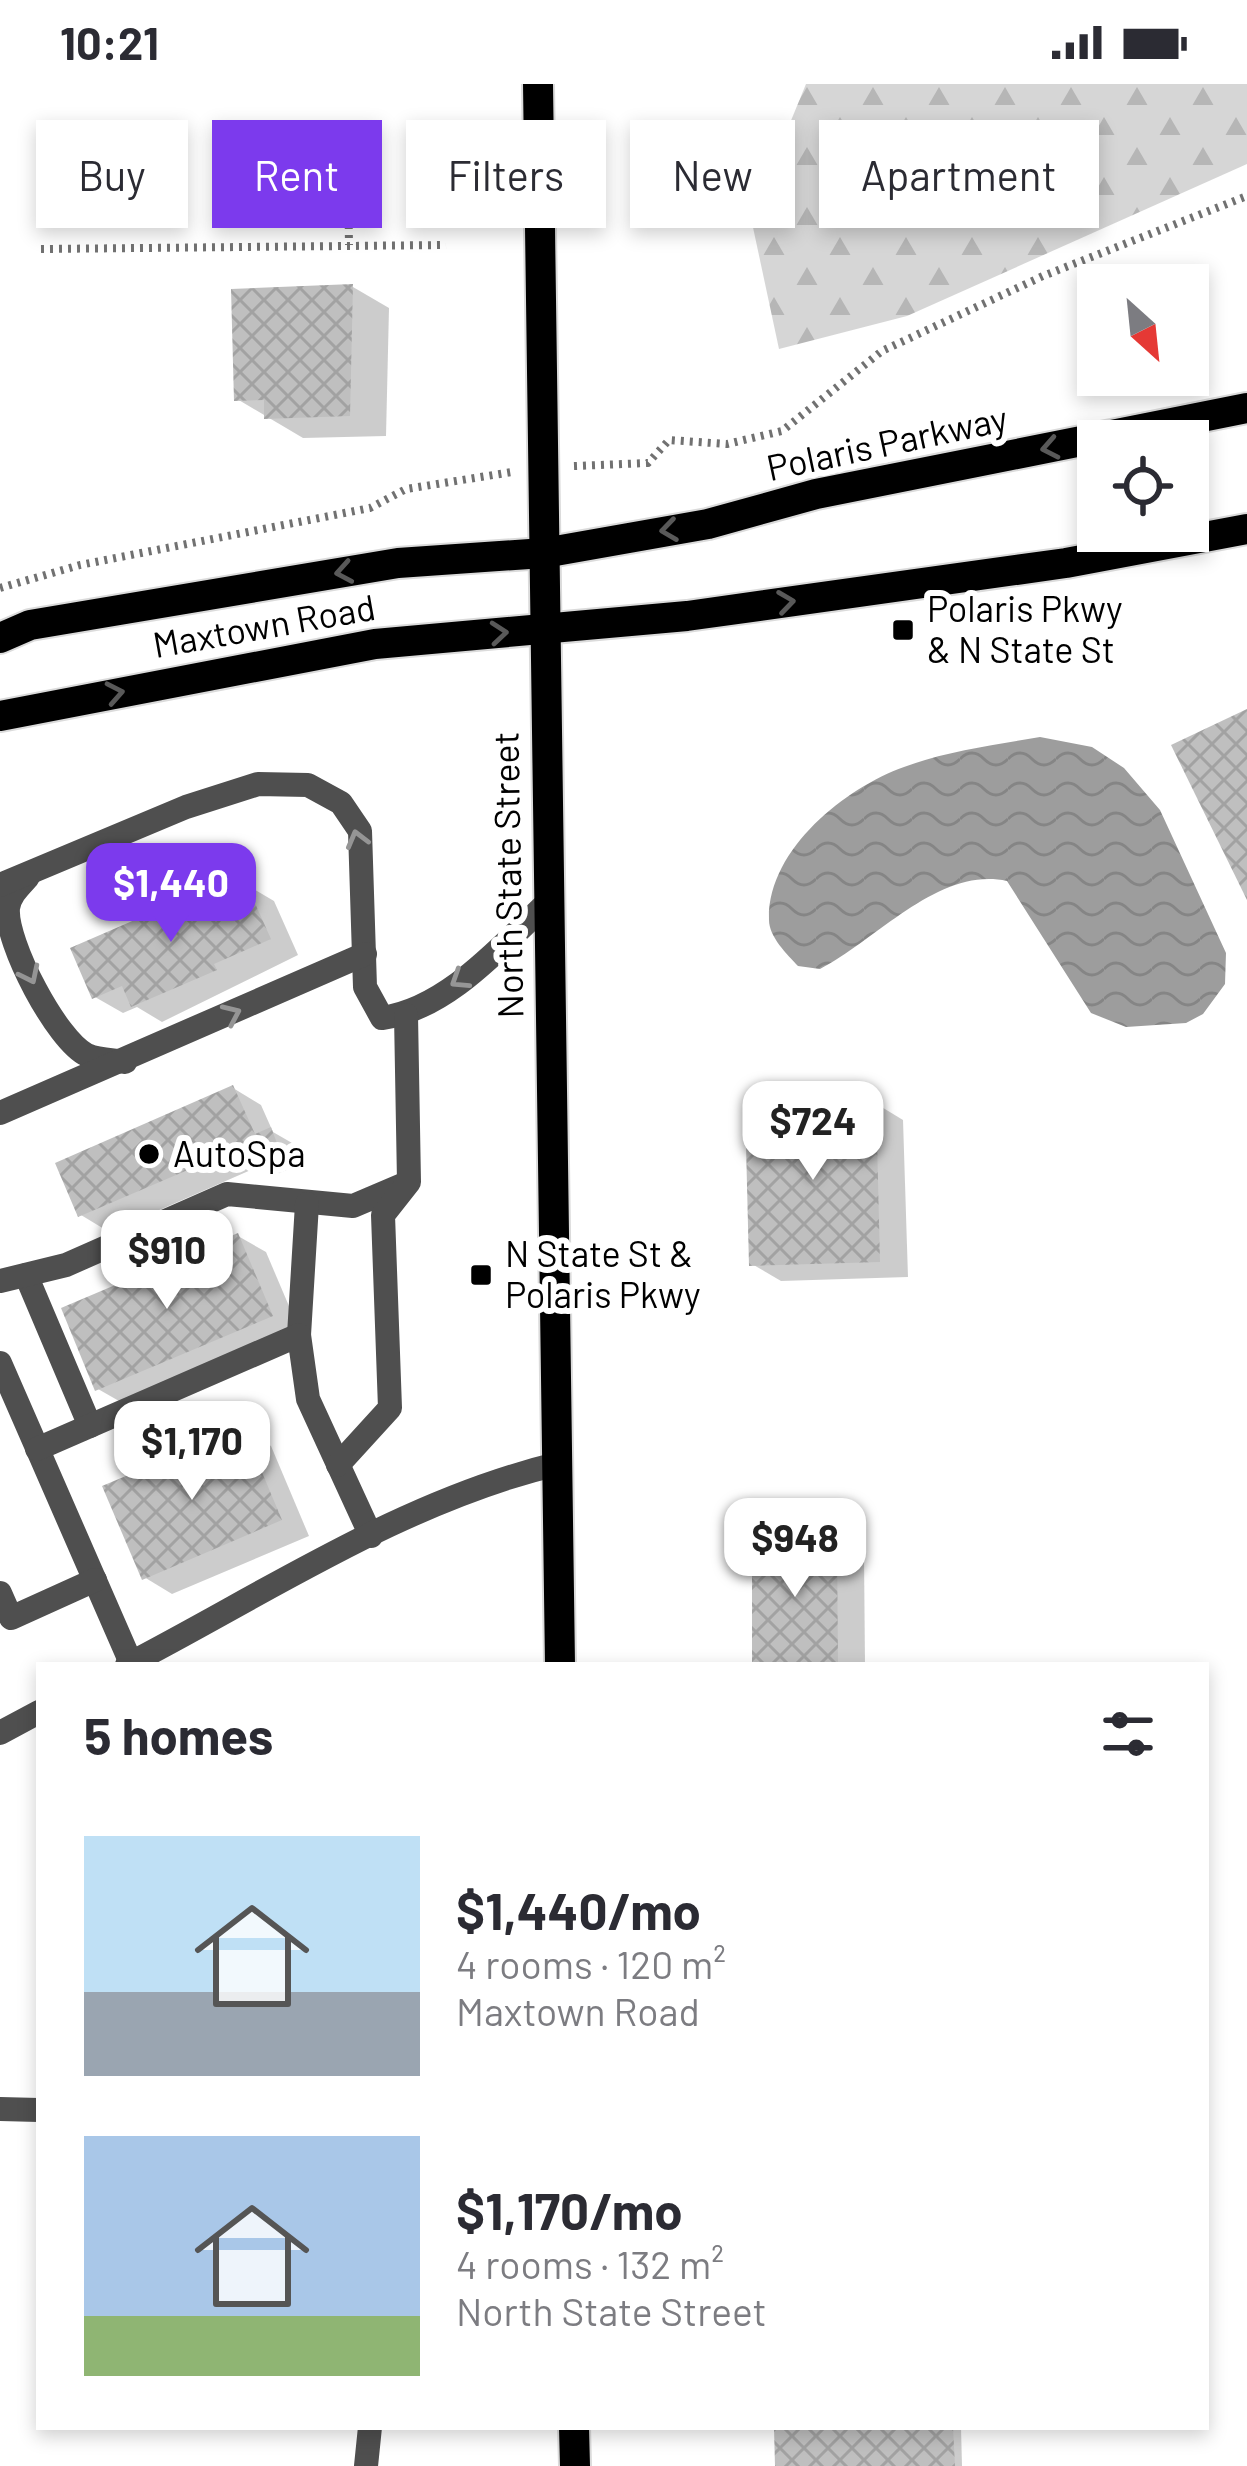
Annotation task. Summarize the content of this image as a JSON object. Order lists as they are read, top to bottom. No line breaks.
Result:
{"streets":{"main road":["Polaris Parkway","Maxtown Road","North State Street"]},"crossings":[["Polaris Parkway","Maxtown Road"],["Polaris Parkway","North State Street"],["Maxtown Road","North State Street"]],"places":{"transit":["Polaris Pkwy & N State St","N State St & Polaris Pkwy"],"other":["AutoSpa"]},"north":"bottom right","page":{"status":"10:21","chip":["Buy","Rent","Filters","New","Apartment"],"price":["$1,440","$724","$910","$1,170","$948"],"heading":"5 homes","list":[{"name":"$1,440/mo","note":"4 rooms · 120 m² · Maxtown Road"},{"name":"$1,170/mo","note":"4 rooms · 132 m² · North State Street"}]}}
